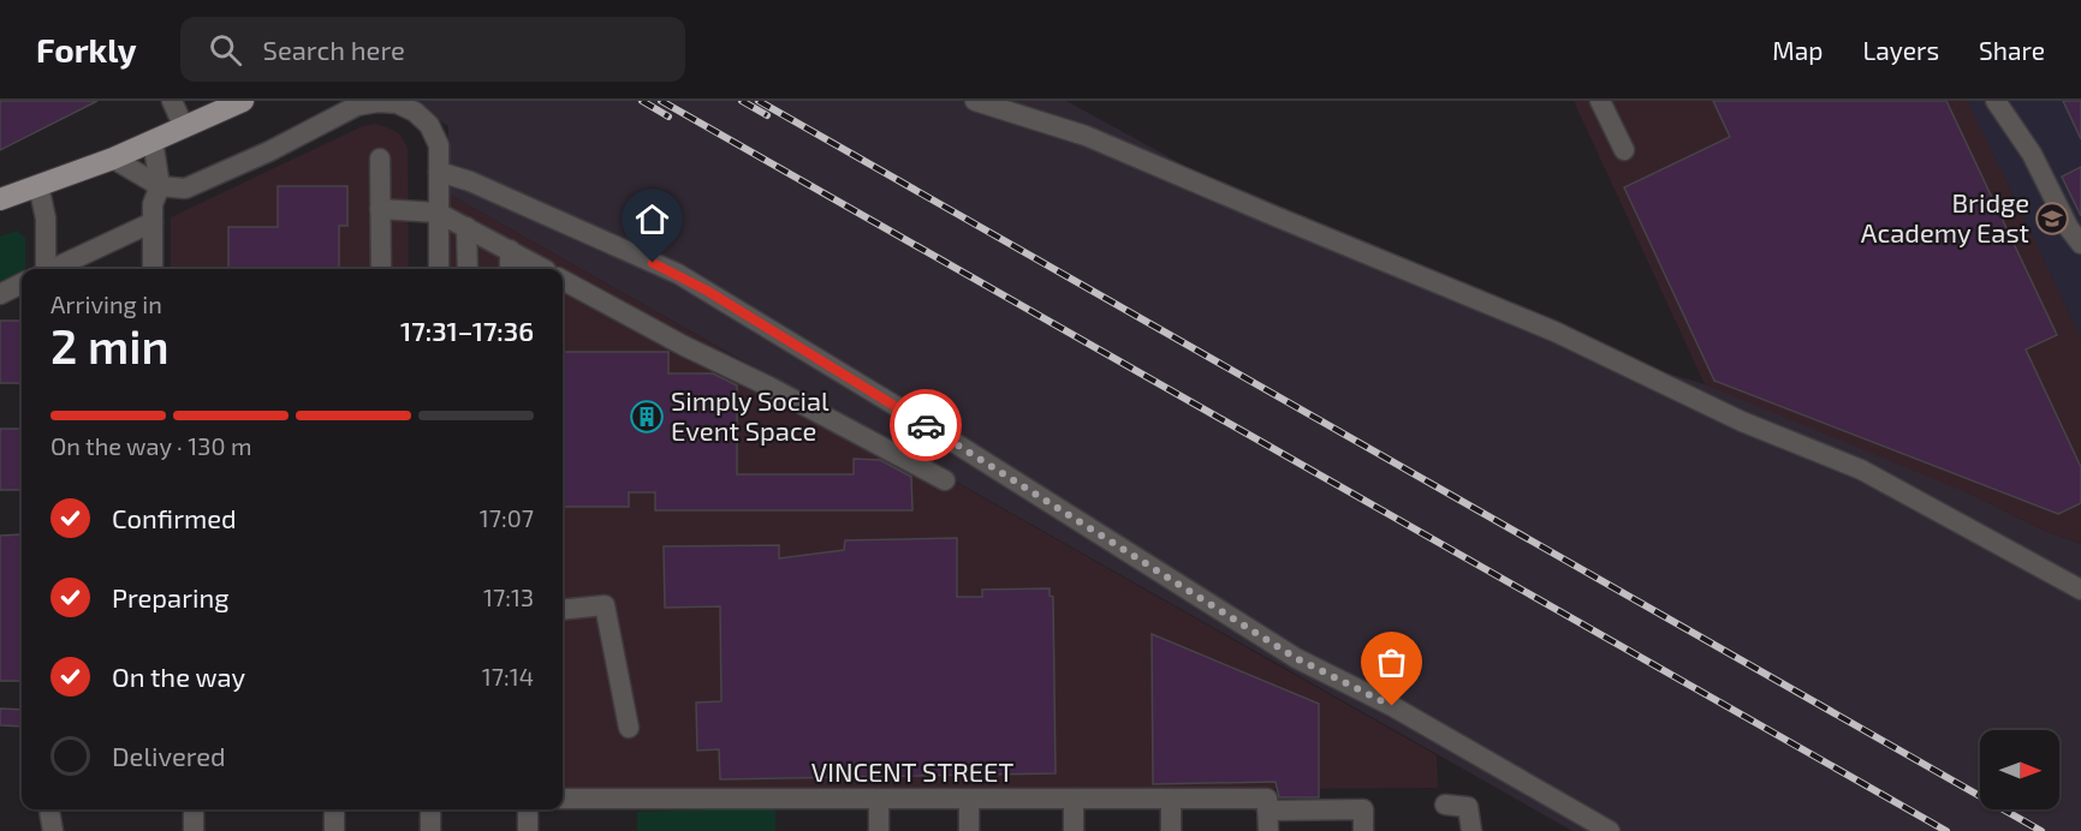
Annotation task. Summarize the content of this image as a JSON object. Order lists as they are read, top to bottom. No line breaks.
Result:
{"streets":{"street":["VINCENT STREET"]},"places":{"school or university":["Bridge Academy East"],"building":["Simply Social Event Space"]},"north":"right","page":{"header":"Forkly","search":"Search here","nav":["Map","Layers","Share"],"heading":["2 min","Arriving in","17:31–17:36"],"bar":"On the way · 130 m","list":[["Confirmed","17:07"],["Preparing","17:13"],["On the way","17:14"],"Delivered"]}}
